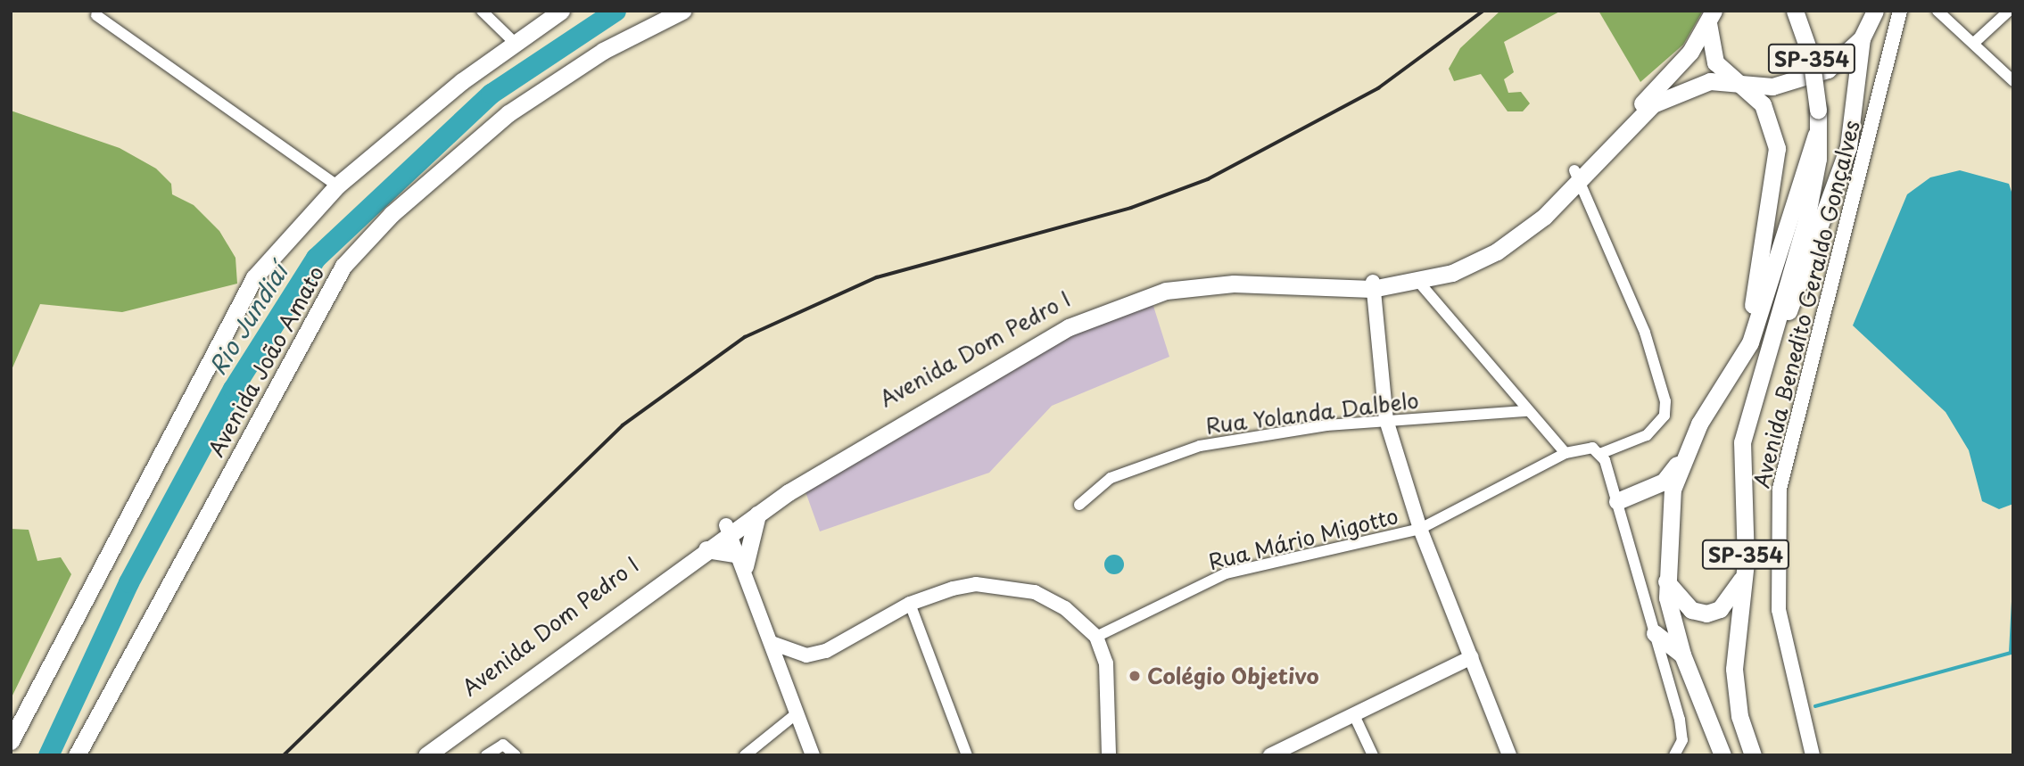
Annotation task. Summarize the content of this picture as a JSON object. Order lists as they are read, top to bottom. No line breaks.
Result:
{"streets":{"main road":["SP-354","Avenida Dom Pedro I","Avenida João Amato"],"street":["Avenida Benedito Geraldo Gonçalves","Rua Yolanda Dalbelo","Rua Mário Migotto"]},"water":["Rio Jundiaí"],"places":["Colégio Objetivo"]}
